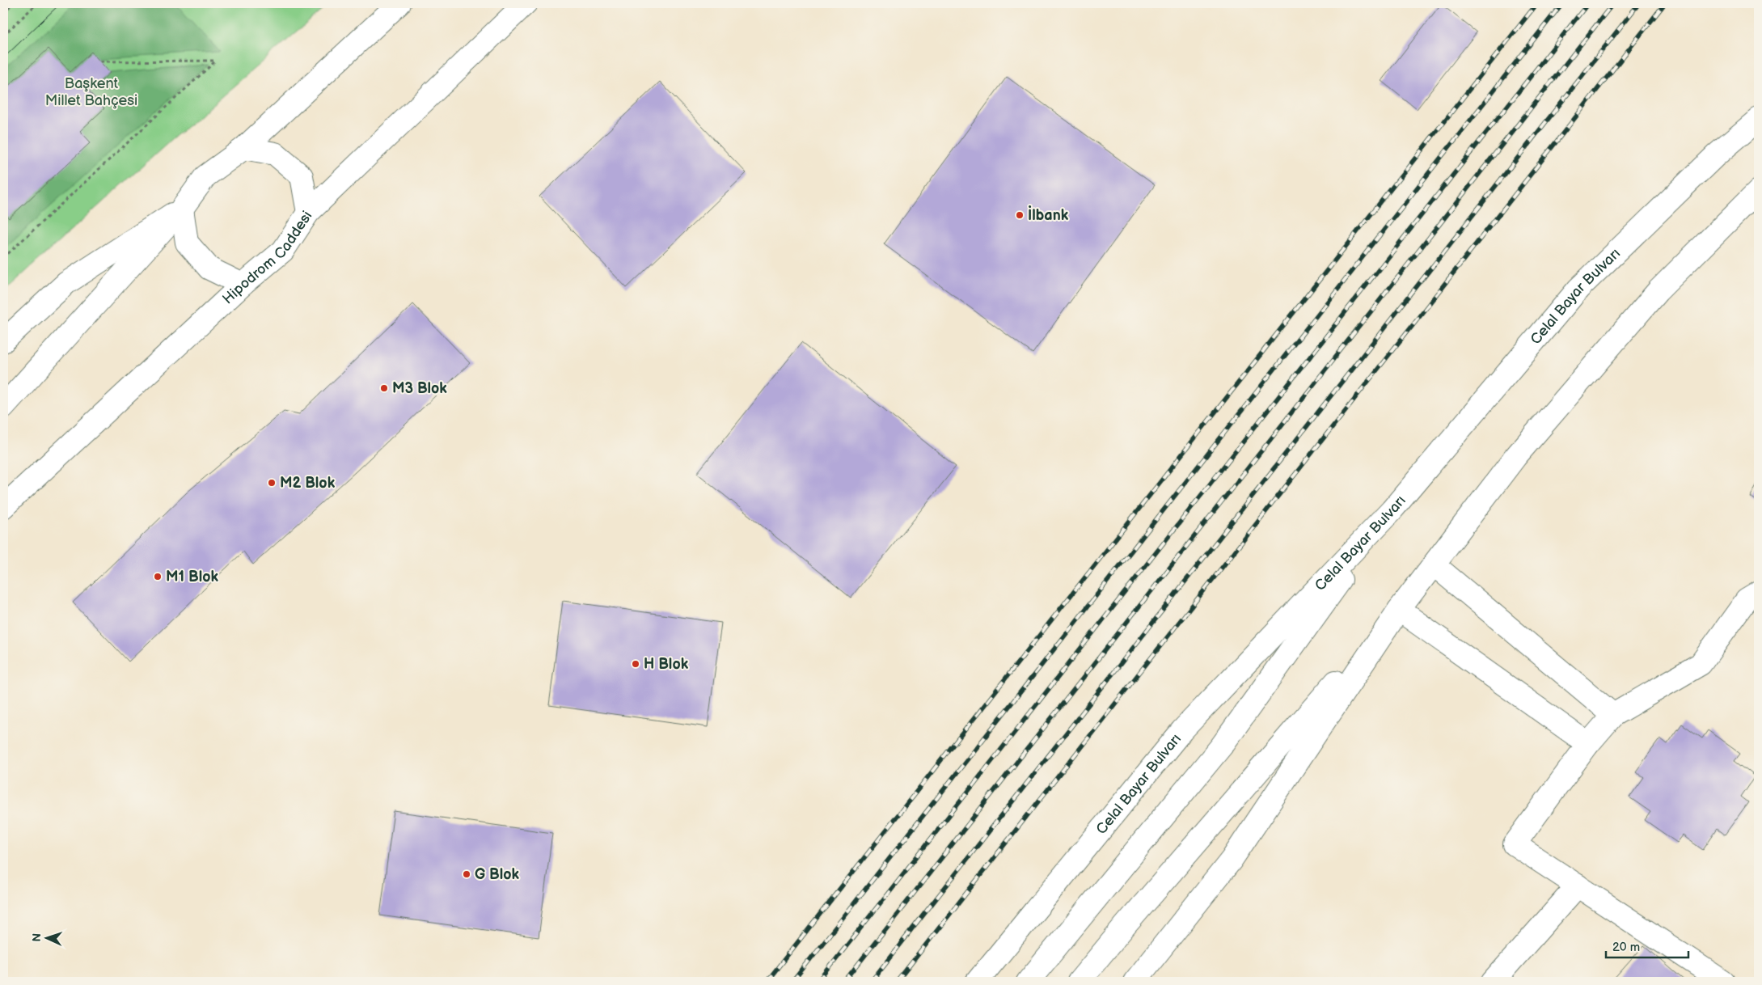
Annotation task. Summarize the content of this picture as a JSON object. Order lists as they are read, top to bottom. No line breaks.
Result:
{"streets":{"main road":["Hipodrom Caddesi","Celal Bayar Bulvarı"]},"parks":["Başkent Millet Bahçesi"],"places":["İlbank","M3 Blok","M2 Blok","M1 Blok","H Blok","G Blok"],"scale_bar":"20 m","north":"left"}
